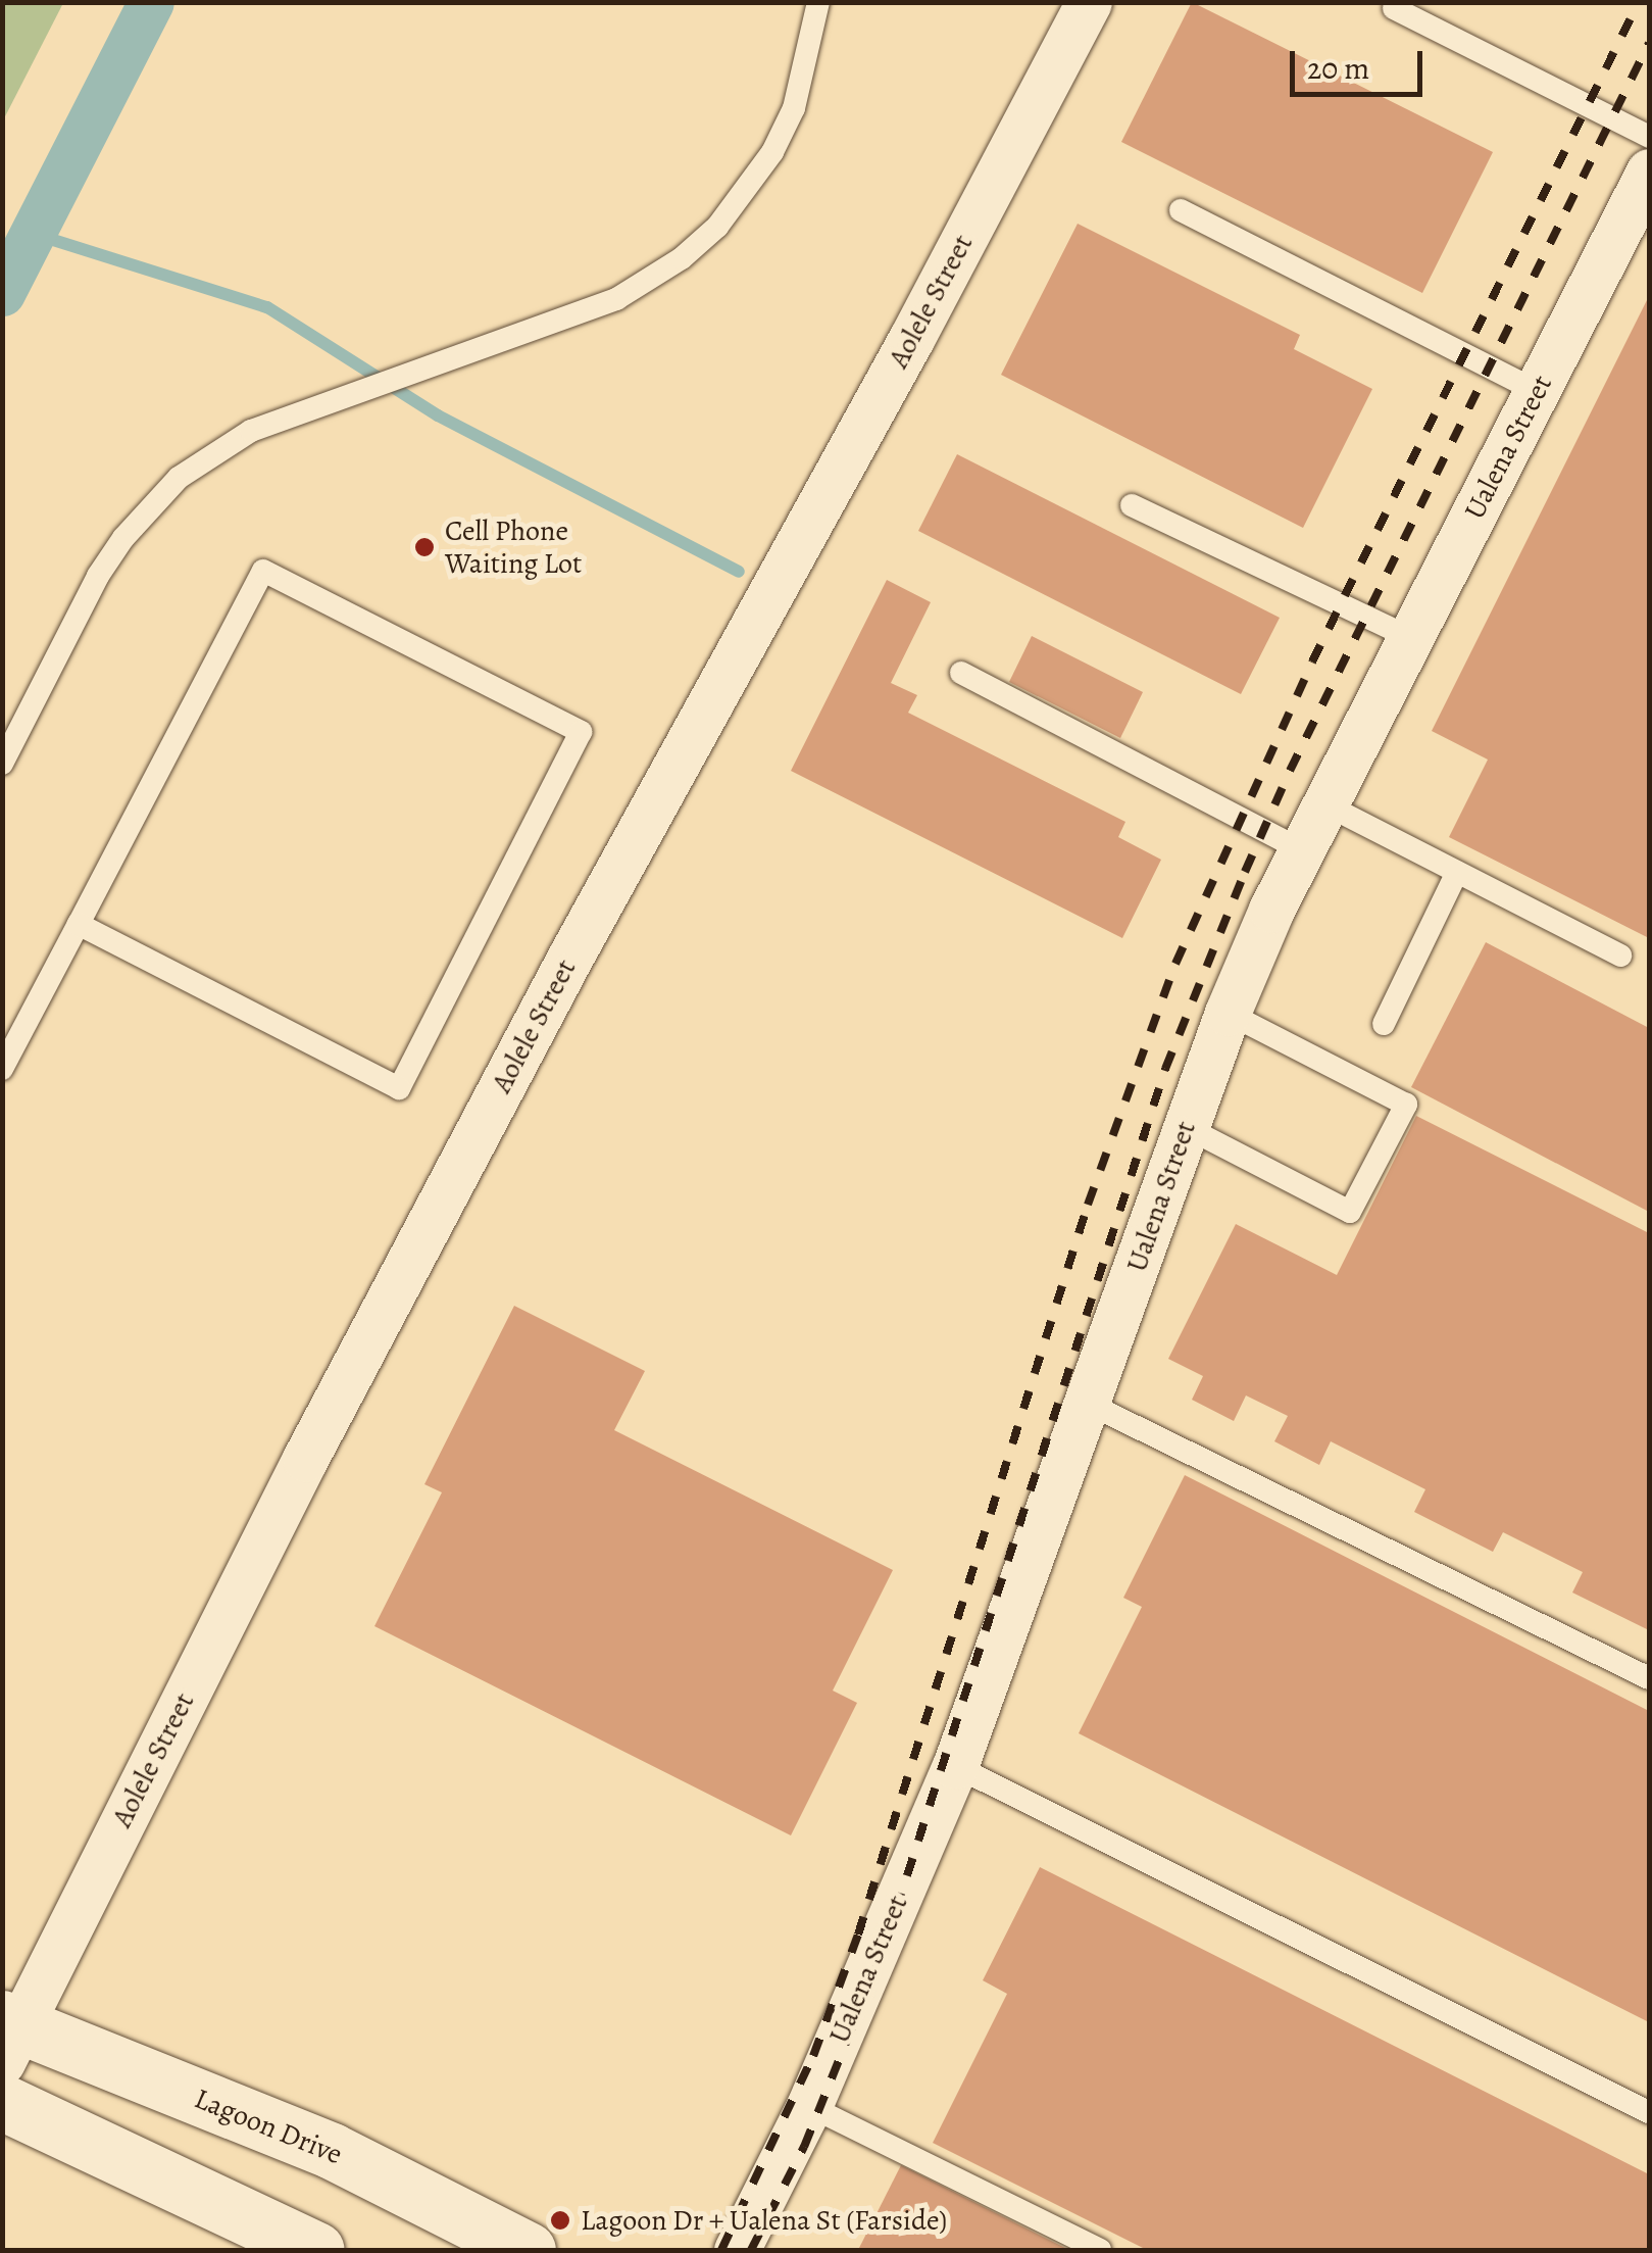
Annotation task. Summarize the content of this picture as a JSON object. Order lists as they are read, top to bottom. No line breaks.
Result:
{"streets":{"street":["Aolele Street","Ualena Street","Lagoon Drive"]},"crossings":[["Aolele Street","Lagoon Drive"]],"places":["Cell Phone Waiting Lot","Lagoon Dr + Ualena St (Farside)"],"scale_bar":"20 m"}
